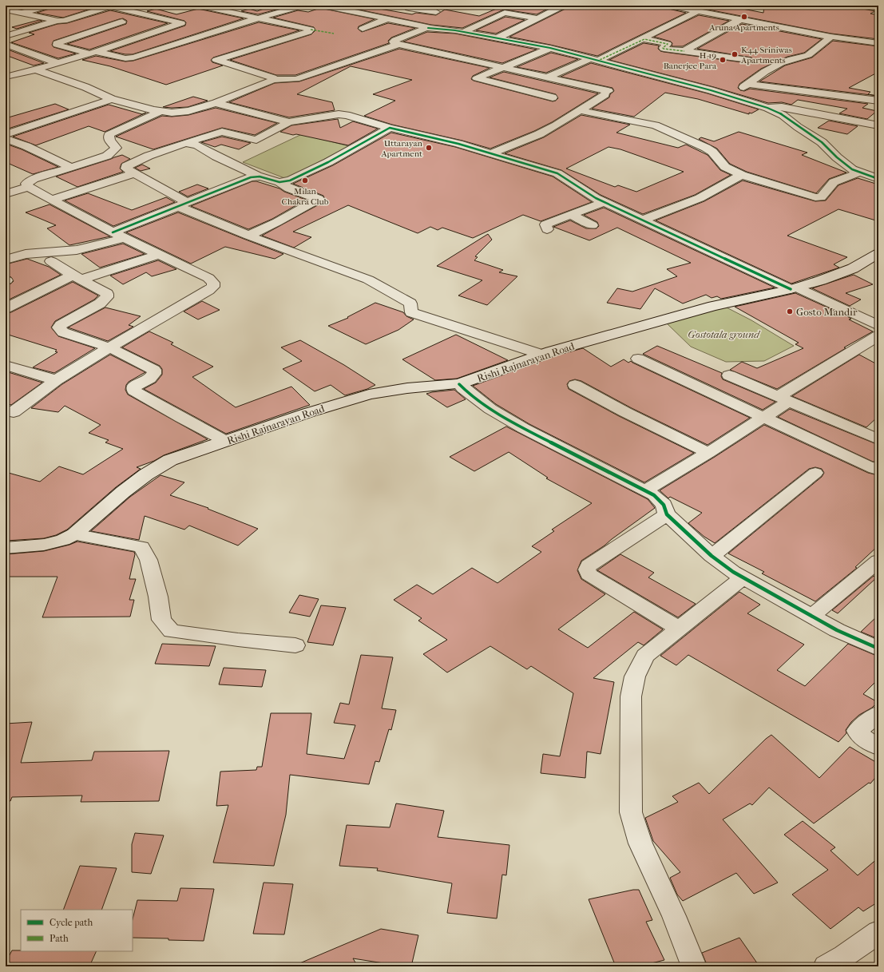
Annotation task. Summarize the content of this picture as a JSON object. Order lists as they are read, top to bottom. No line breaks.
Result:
{"streets":{"main road":["Rishi Rajnarayan Road"]},"parks":["Gostotala ground"],"places":["Aruna Apartments","K44 Sriniwas Apartments","H-19 Banerjee Para","Uttarayan Apartment","Milan Chakra Club","Gosto Mandir"],"legend":["Cycle path","Path"]}
